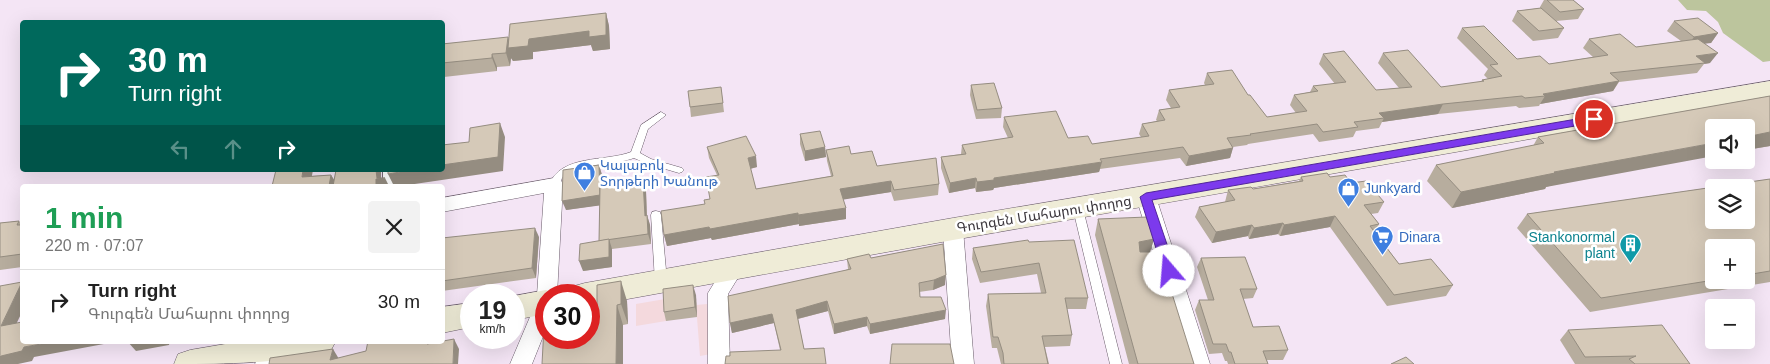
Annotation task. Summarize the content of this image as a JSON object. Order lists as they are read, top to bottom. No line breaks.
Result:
{"streets":{"main road":["Գուրգեն Մահարու փողոց"]},"places":{"shop":["Կալաբոկ Տորթերի Խանութ","Junkyard"],"supermarket":["Dinara"],"building":["Stankonormal plant"]},"page":{"turn":["30 m","Turn right"],"map_buttons":["+","−"],"heading":["1 min","220 m · 07:07"],"list":[{"name":"Turn right","note":"Գուրգեն Մահարու փողոց","value":"30 m"}],"speed":"19 km/h","limit":"30"}}
